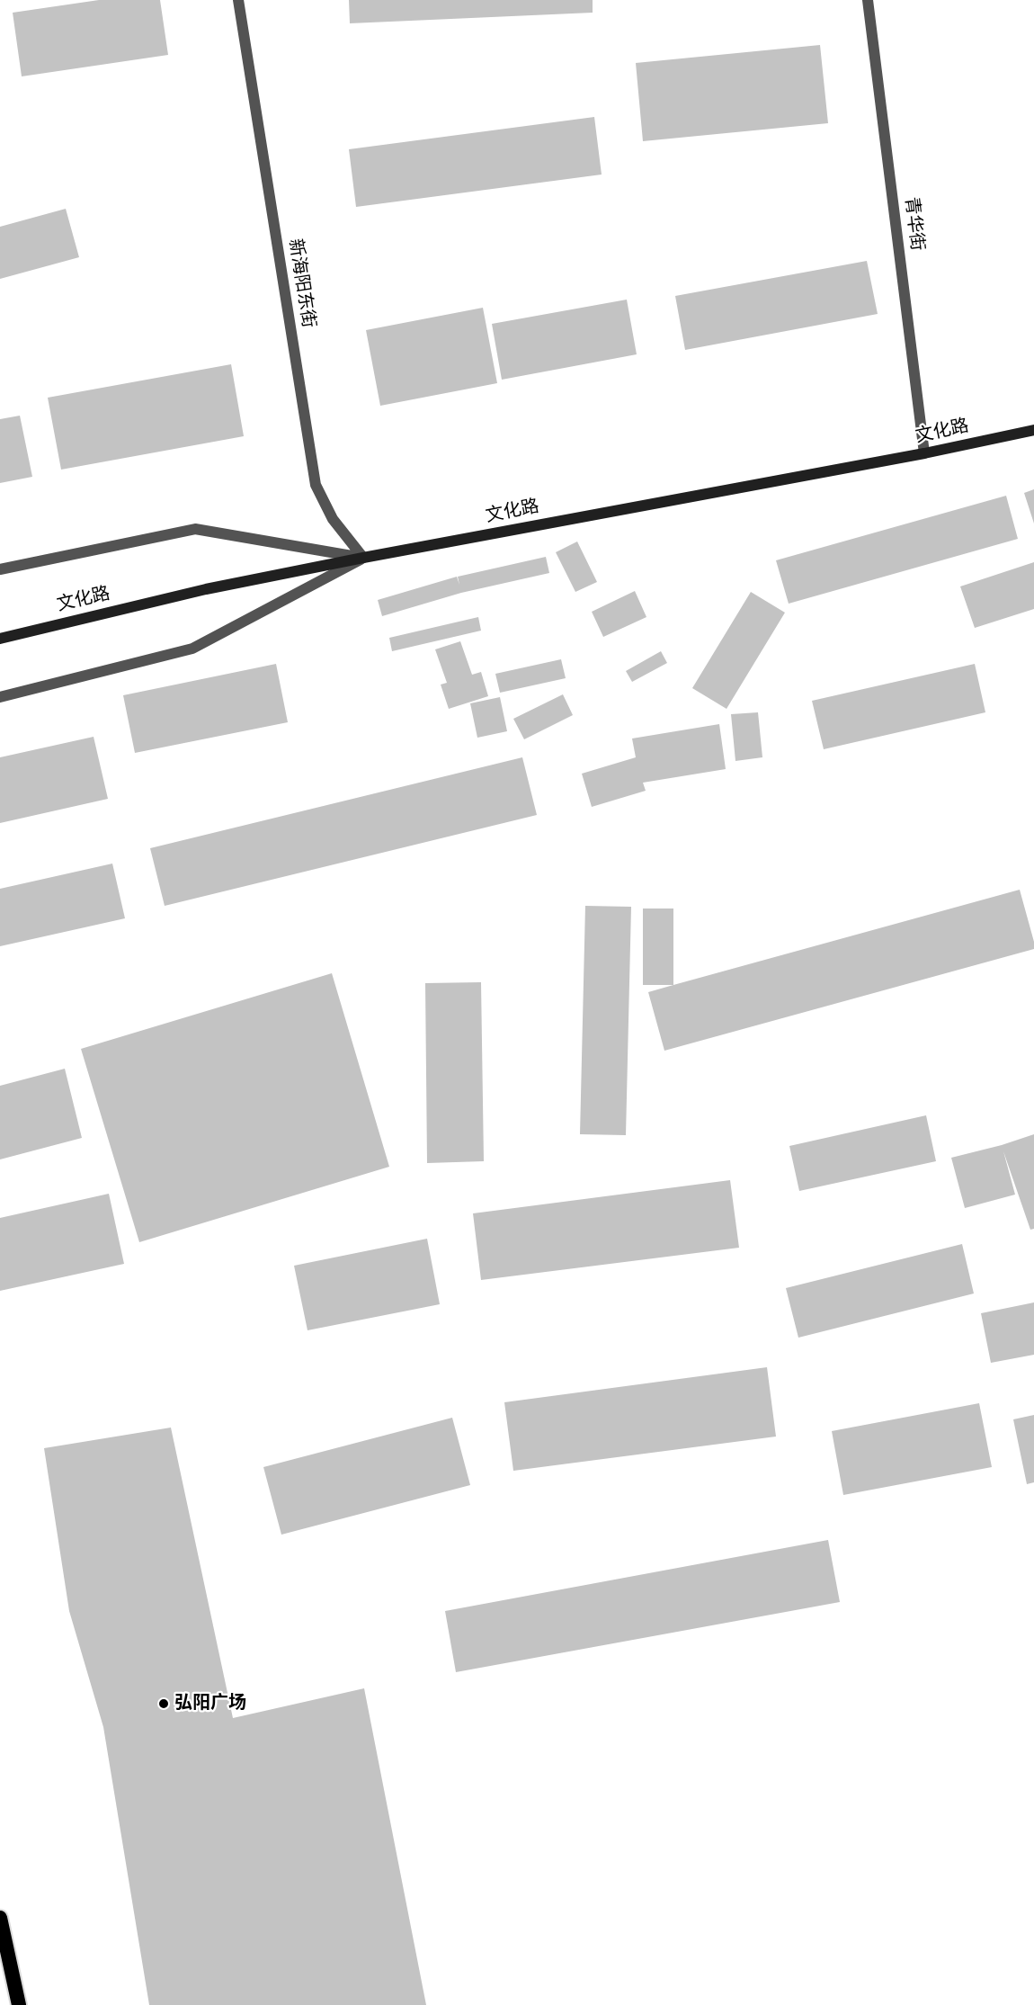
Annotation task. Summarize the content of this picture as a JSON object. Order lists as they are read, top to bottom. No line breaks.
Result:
{"streets":{"main road":["文化路"],"street":["青华街","新海阳东街"]},"crossings":[["青华街","文化路"],["新海阳东街","文化路"]],"places":["弘阳广场"]}
